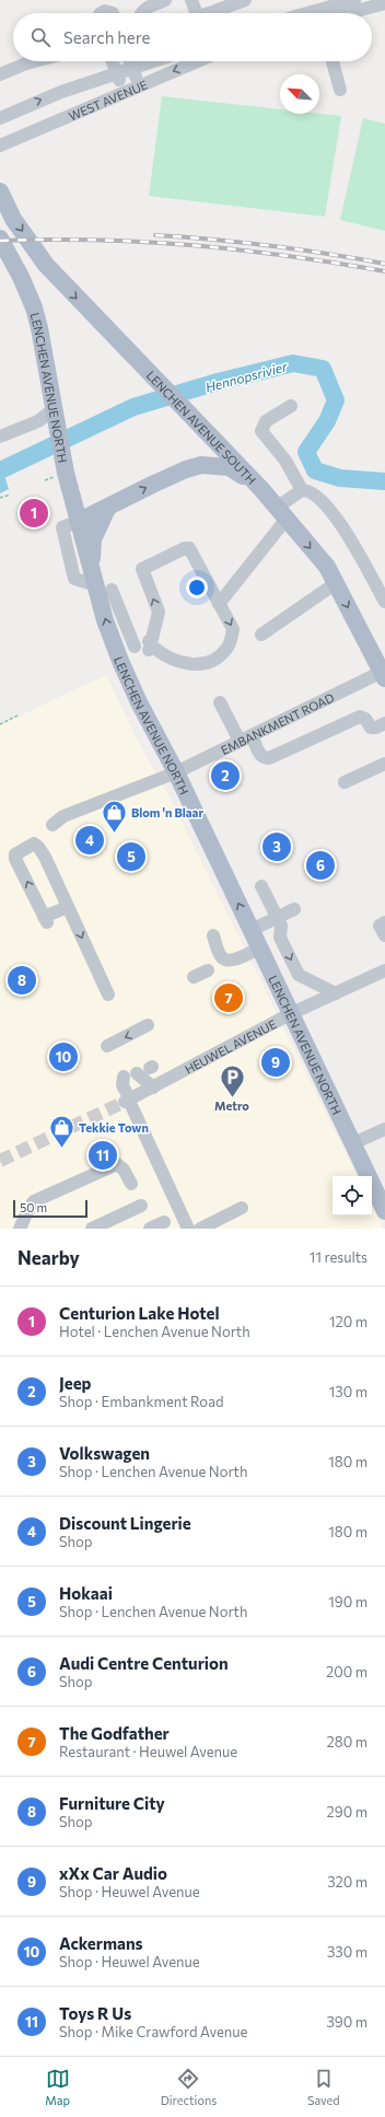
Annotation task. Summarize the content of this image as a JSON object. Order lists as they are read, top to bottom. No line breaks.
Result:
{"streets":{"main road":["LENCHEN AVENUE NORTH","LENCHEN AVENUE SOUTH"],"street":["WEST AVENUE","EMBANKMENT ROAD","HEUWEL AVENUE"]},"crossings":[["LENCHEN AVENUE NORTH","EMBANKMENT ROAD"],["LENCHEN AVENUE NORTH","HEUWEL AVENUE"],["LENCHEN AVENUE SOUTH","EMBANKMENT ROAD"]],"one_way":["LENCHEN AVENUE NORTH","LENCHEN AVENUE SOUTH"],"water":["Hennopsrivier"],"places":{"shop":["Blom 'n Blaar","Tekkie Town"],"parking":["Metro"]},"scale_bar":"50 m","north":"top left","page":{"search":"Search here","pins":["1","2","4","3","5","6","8","7","10","9","11"],"scale":"50 m","heading":["Nearby","11 results"],"list":[{"mark":"1","name":"Centurion Lake Hotel","note":"Hotel · Lenchen Avenue North","value":"120 m"},{"mark":"2","name":"Jeep","note":"Shop · Embankment Road","value":"130 m"},{"mark":"3","name":"Volkswagen","note":"Shop · Lenchen Avenue North","value":"180 m"},{"mark":"4","name":"Discount Lingerie","note":"Shop","value":"180 m"},{"mark":"5","name":"Hokaai","note":"Shop · Lenchen Avenue North","value":"190 m"},{"mark":"6","name":"Audi Centre Centurion","note":"Shop","value":"200 m"},{"mark":"7","name":"The Godfather","note":"Restaurant · Heuwel Avenue","value":"280 m"},{"mark":"8","name":"Furniture City","note":"Shop","value":"290 m"},{"mark":"9","name":"xXx Car Audio","note":"Shop · Heuwel Avenue","value":"320 m"},{"mark":"10","name":"Ackermans","note":"Shop · Heuwel Avenue","value":"330 m"},{"mark":"11","name":"Toys R Us","note":"Shop · Mike Crawford Avenue","value":"390 m"}],"nav":["Map","Directions","Saved"]}}
